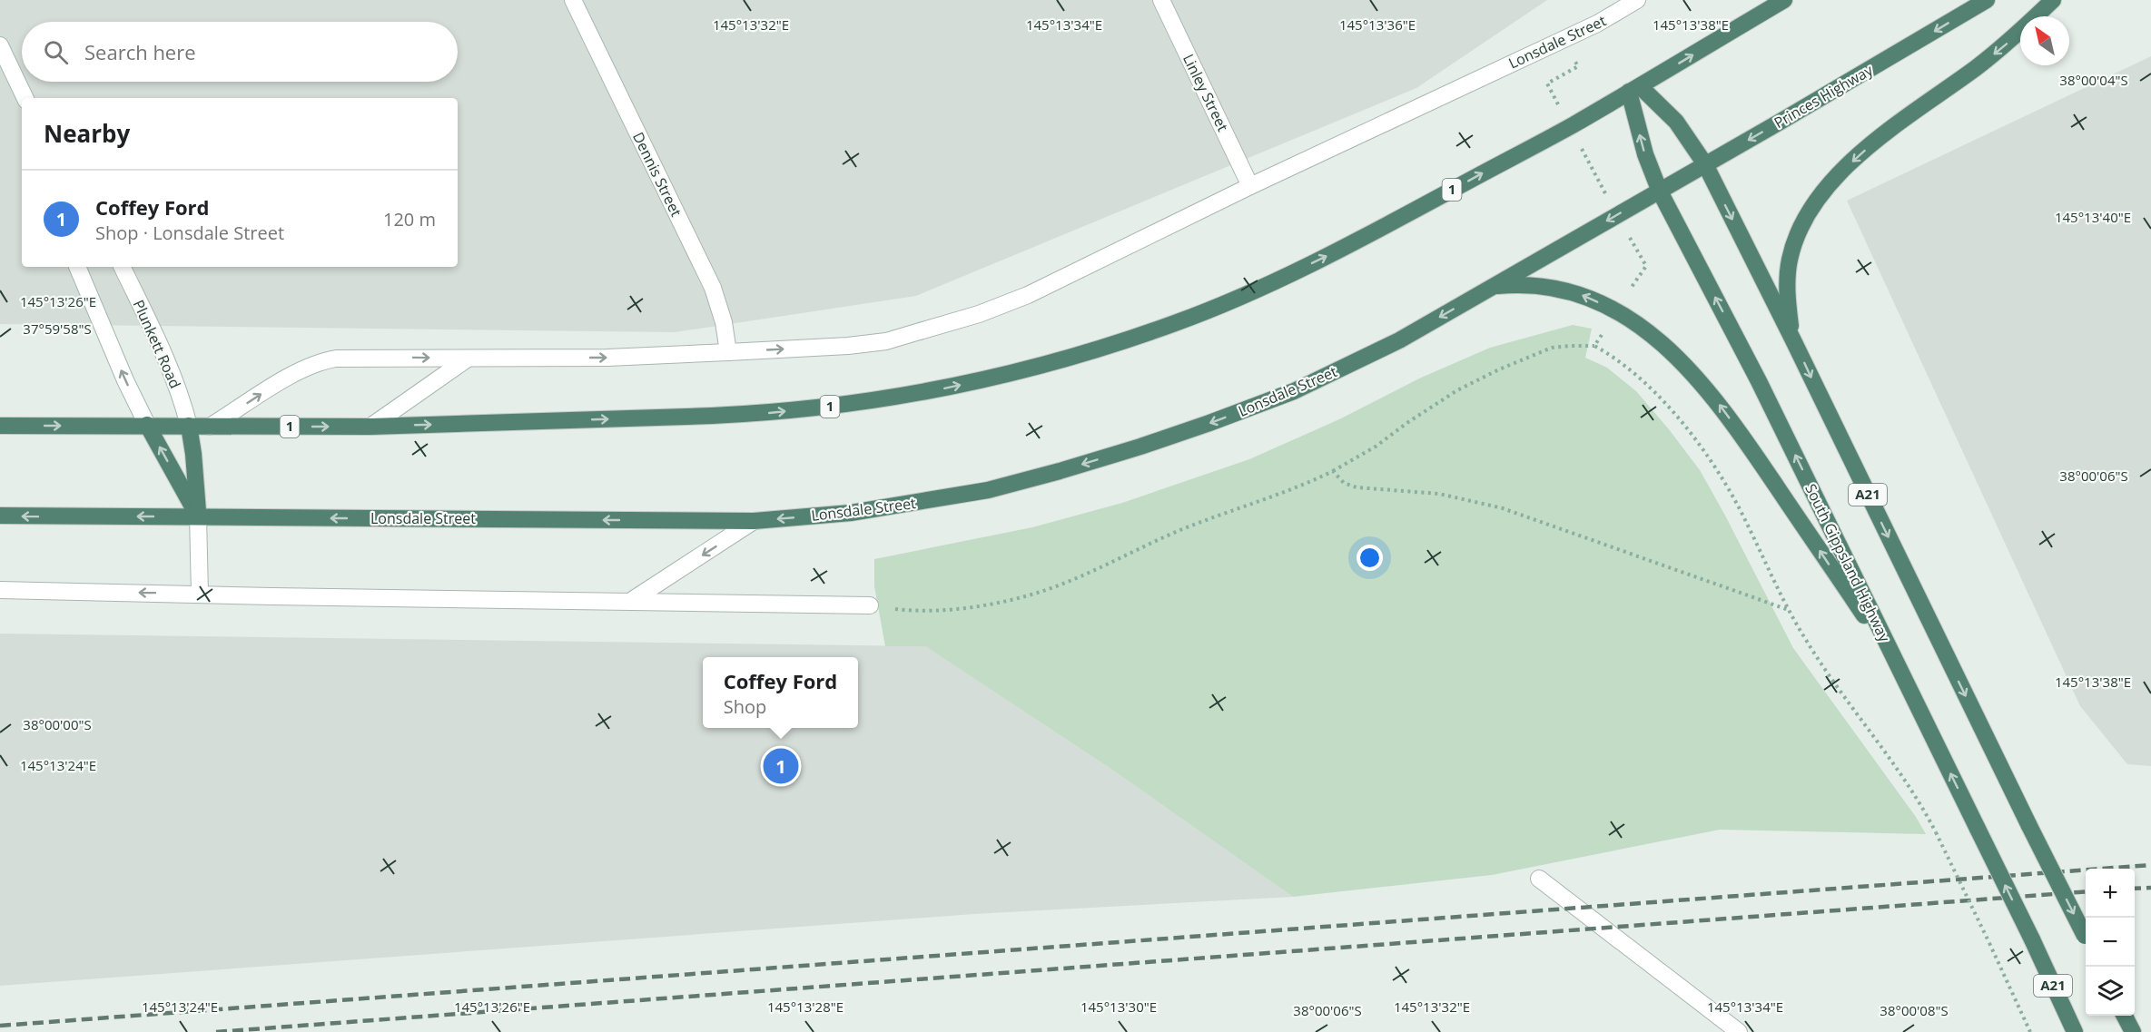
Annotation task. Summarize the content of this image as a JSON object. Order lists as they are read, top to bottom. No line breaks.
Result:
{"streets":{"highway":["Lonsdale Street","Princes Highway","1","A21","South Gippsland Highway"],"street":["Linley Street","Dennis Street","Plunkett Road"]},"crossings":[["Lonsdale Street","Linley Street"],["Lonsdale Street","Princes Highway"],["Lonsdale Street","Dennis Street"],["Lonsdale Street","1"],["Lonsdale Street","South Gippsland Highway"],["Princes Highway","A21"],["Princes Highway","South Gippsland Highway"],["1","Plunkett Road"],["1","A21"],["1","South Gippsland Highway"],["A21","South Gippsland Highway"]],"north":"top left","page":{"search":"Search here","heading":"Nearby","list":[{"mark":"1","name":"Coffey Ford","note":"Shop · Lonsdale Street","value":"120 m"}],"popup":["Coffey Ford","Shop"],"pins":"1","map_buttons":["+","−"]},"coordinates":["145°13'32\"E","145°13'34\"E","145°13'36\"E","145°13'38\"E","38°00'04\"S","145°13'40\"E","145°13'26\"E","37°59'58\"S","38°00'06\"S","38°00'00\"S","145°13'24\"E","145°13'28\"E","145°13'30\"E","38°00'08\"S"]}
